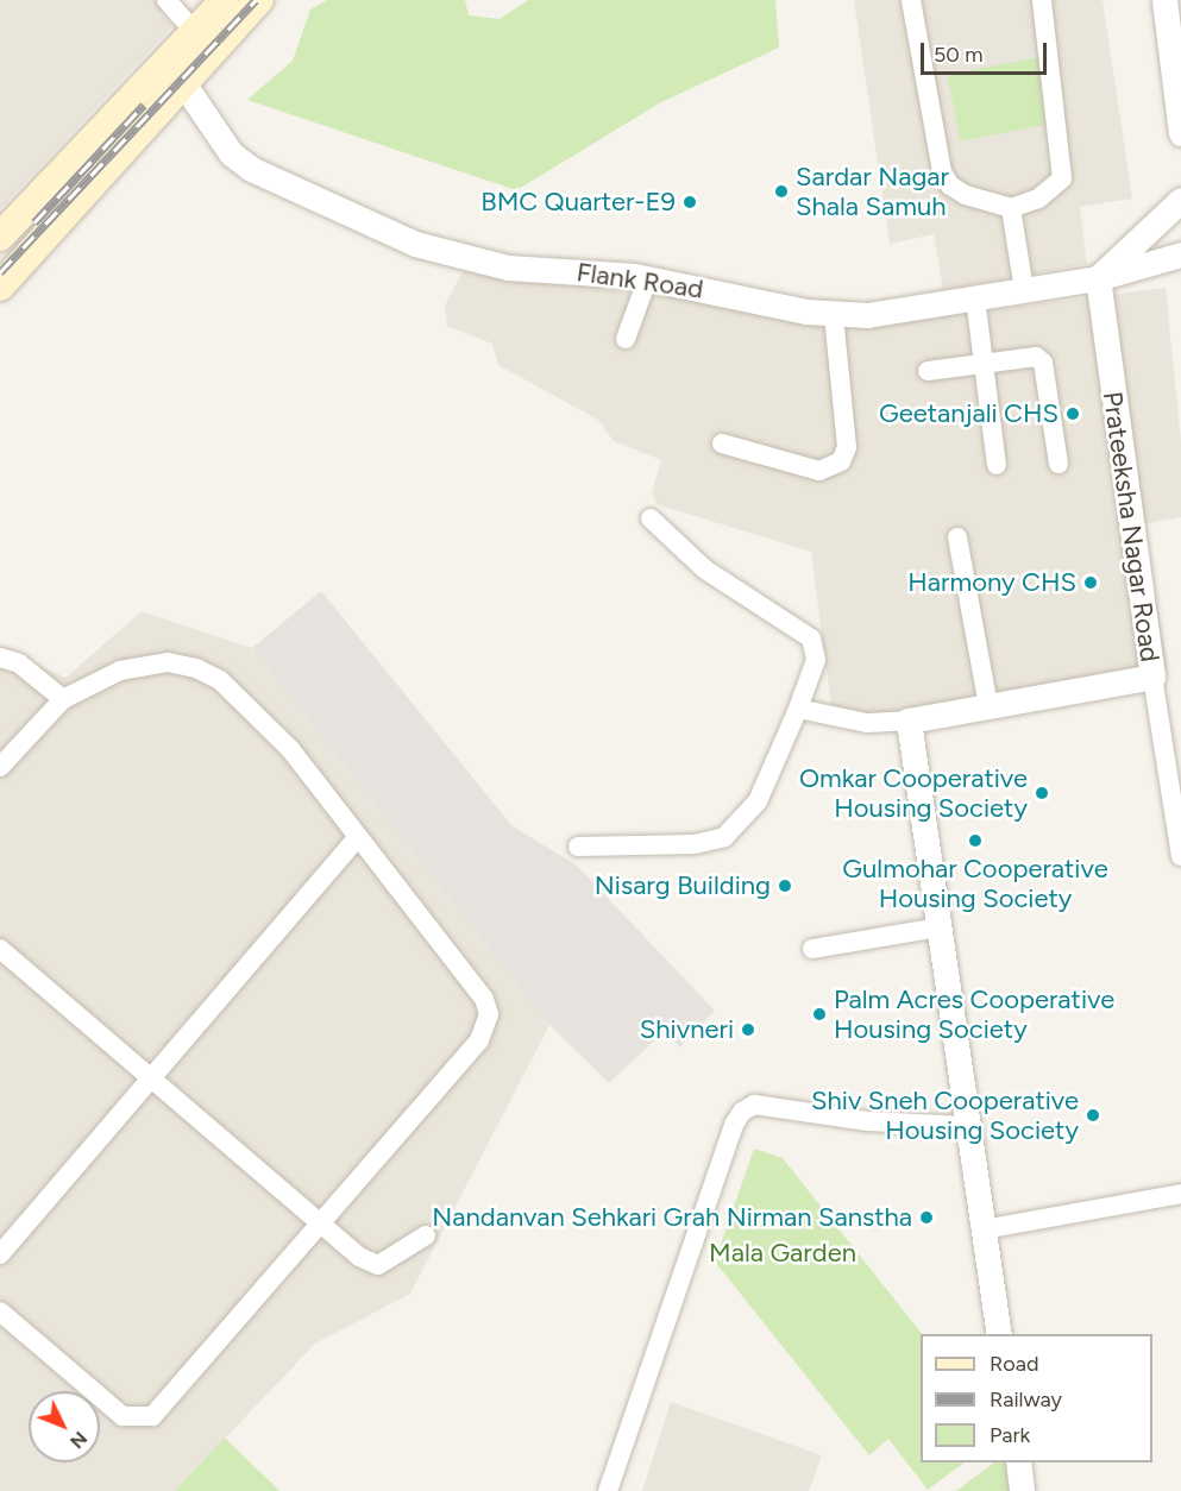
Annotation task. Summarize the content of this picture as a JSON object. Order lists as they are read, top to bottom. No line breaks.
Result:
{"streets":{"street":["Flank Road","Prateeksha Nagar Road"]},"crossings":[["Flank Road","Prateeksha Nagar Road"]],"parks":["Mala Garden"],"places":["Sardar Nagar Shala Samuh","BMC Quarter-E9","Geetanjali CHS","Harmony CHS","Omkar Cooperative Housing Society","Gulmohar Cooperative Housing Society","Nisarg Building","Palm Acres Cooperative Housing Society","Shivneri","Shiv Sneh Cooperative Housing Society","Nandanvan Sehkari Grah Nirman Sanstha"],"legend":["Road","Railway","Park"],"scale_bar":"50 m","north":"bottom right"}
